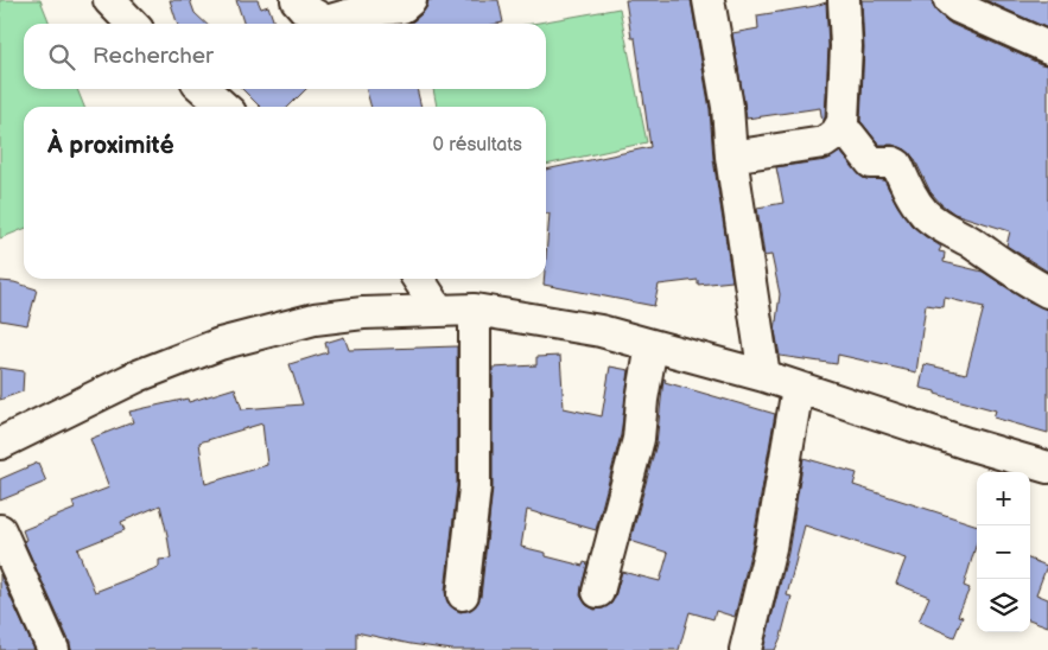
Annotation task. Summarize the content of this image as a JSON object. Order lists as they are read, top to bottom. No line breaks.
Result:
{"page":{"search":"Rechercher","heading":["À proximité","0 résultats"],"map_buttons":["+","−"]}}
